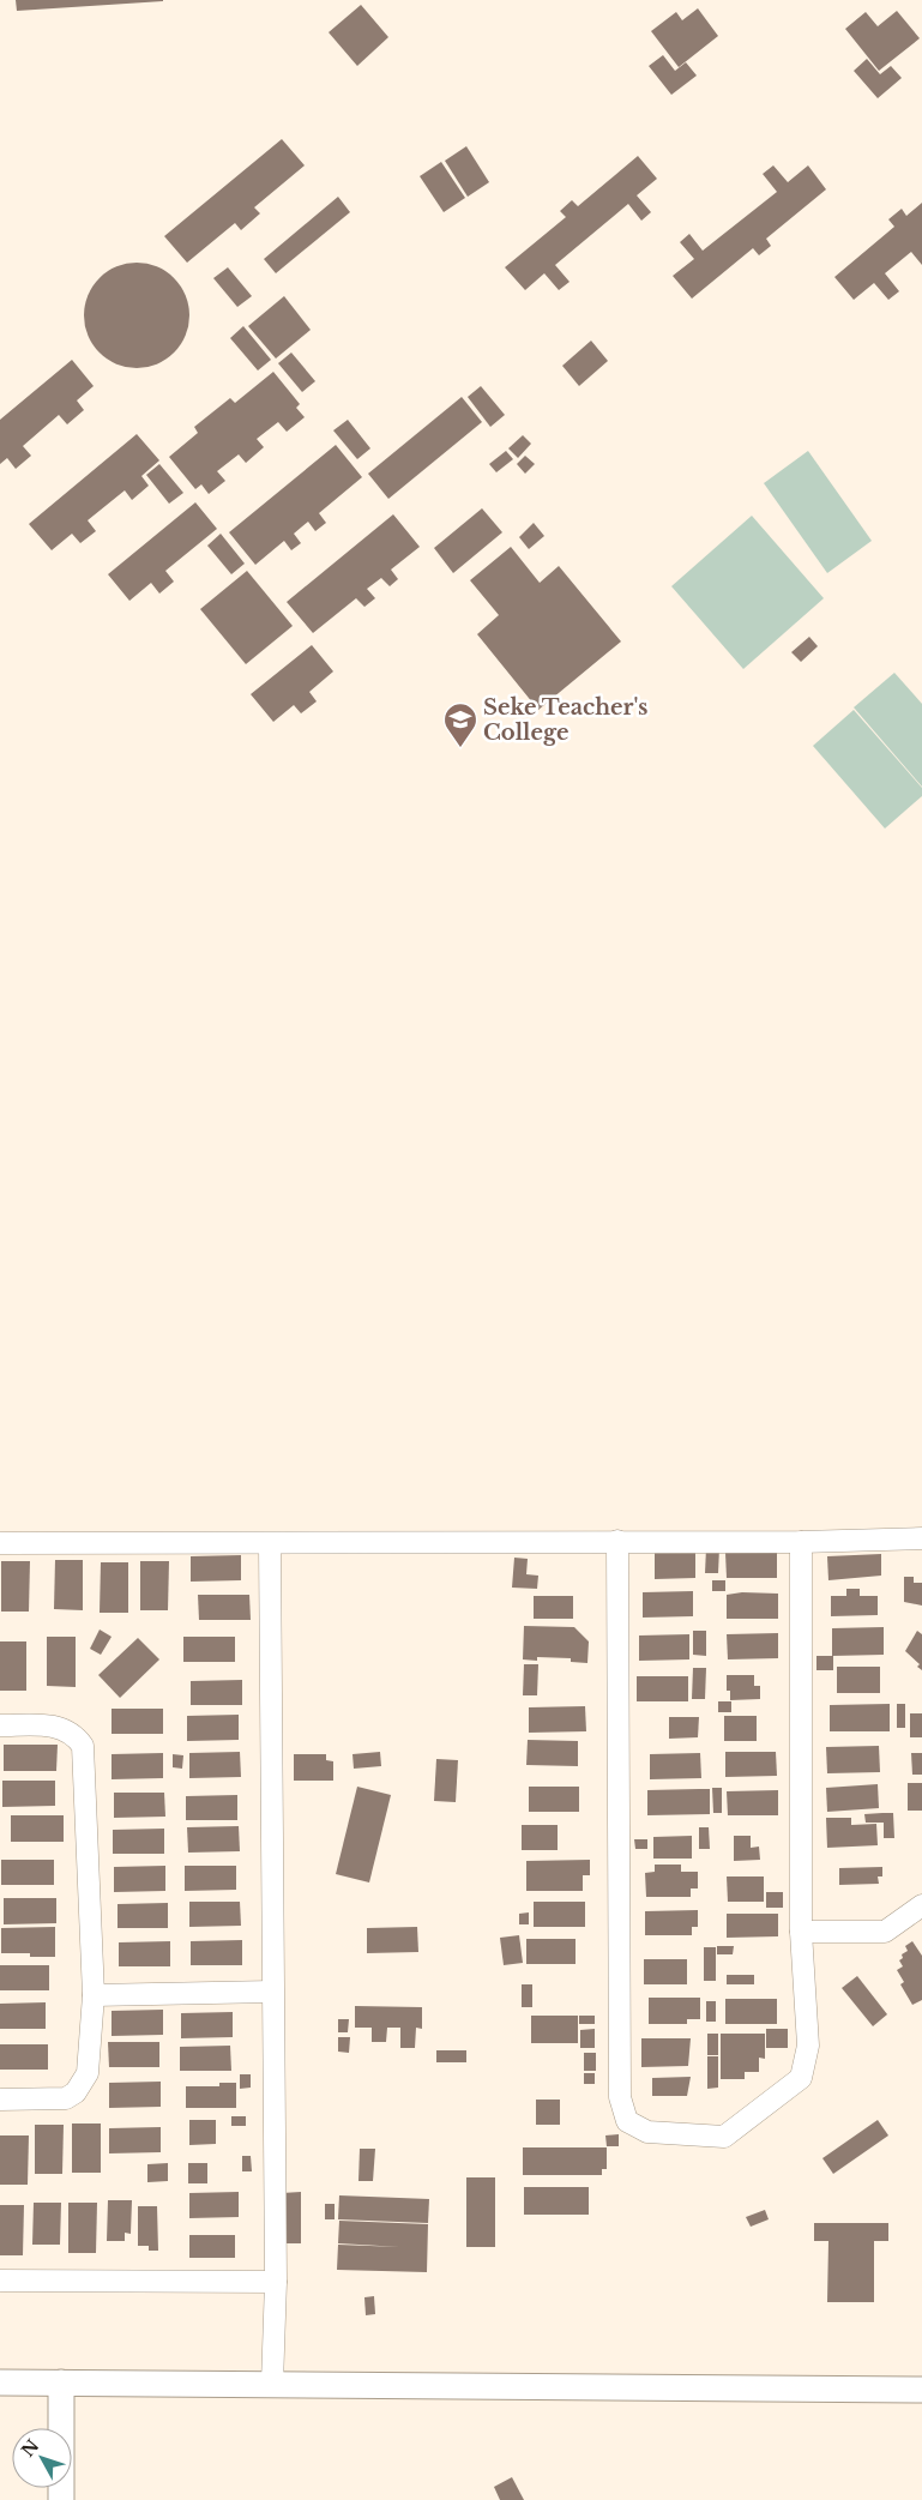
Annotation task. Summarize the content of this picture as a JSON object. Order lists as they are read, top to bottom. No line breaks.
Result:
{"places":{"school or university":["Seke Teacher's College"]},"north":"top left"}
